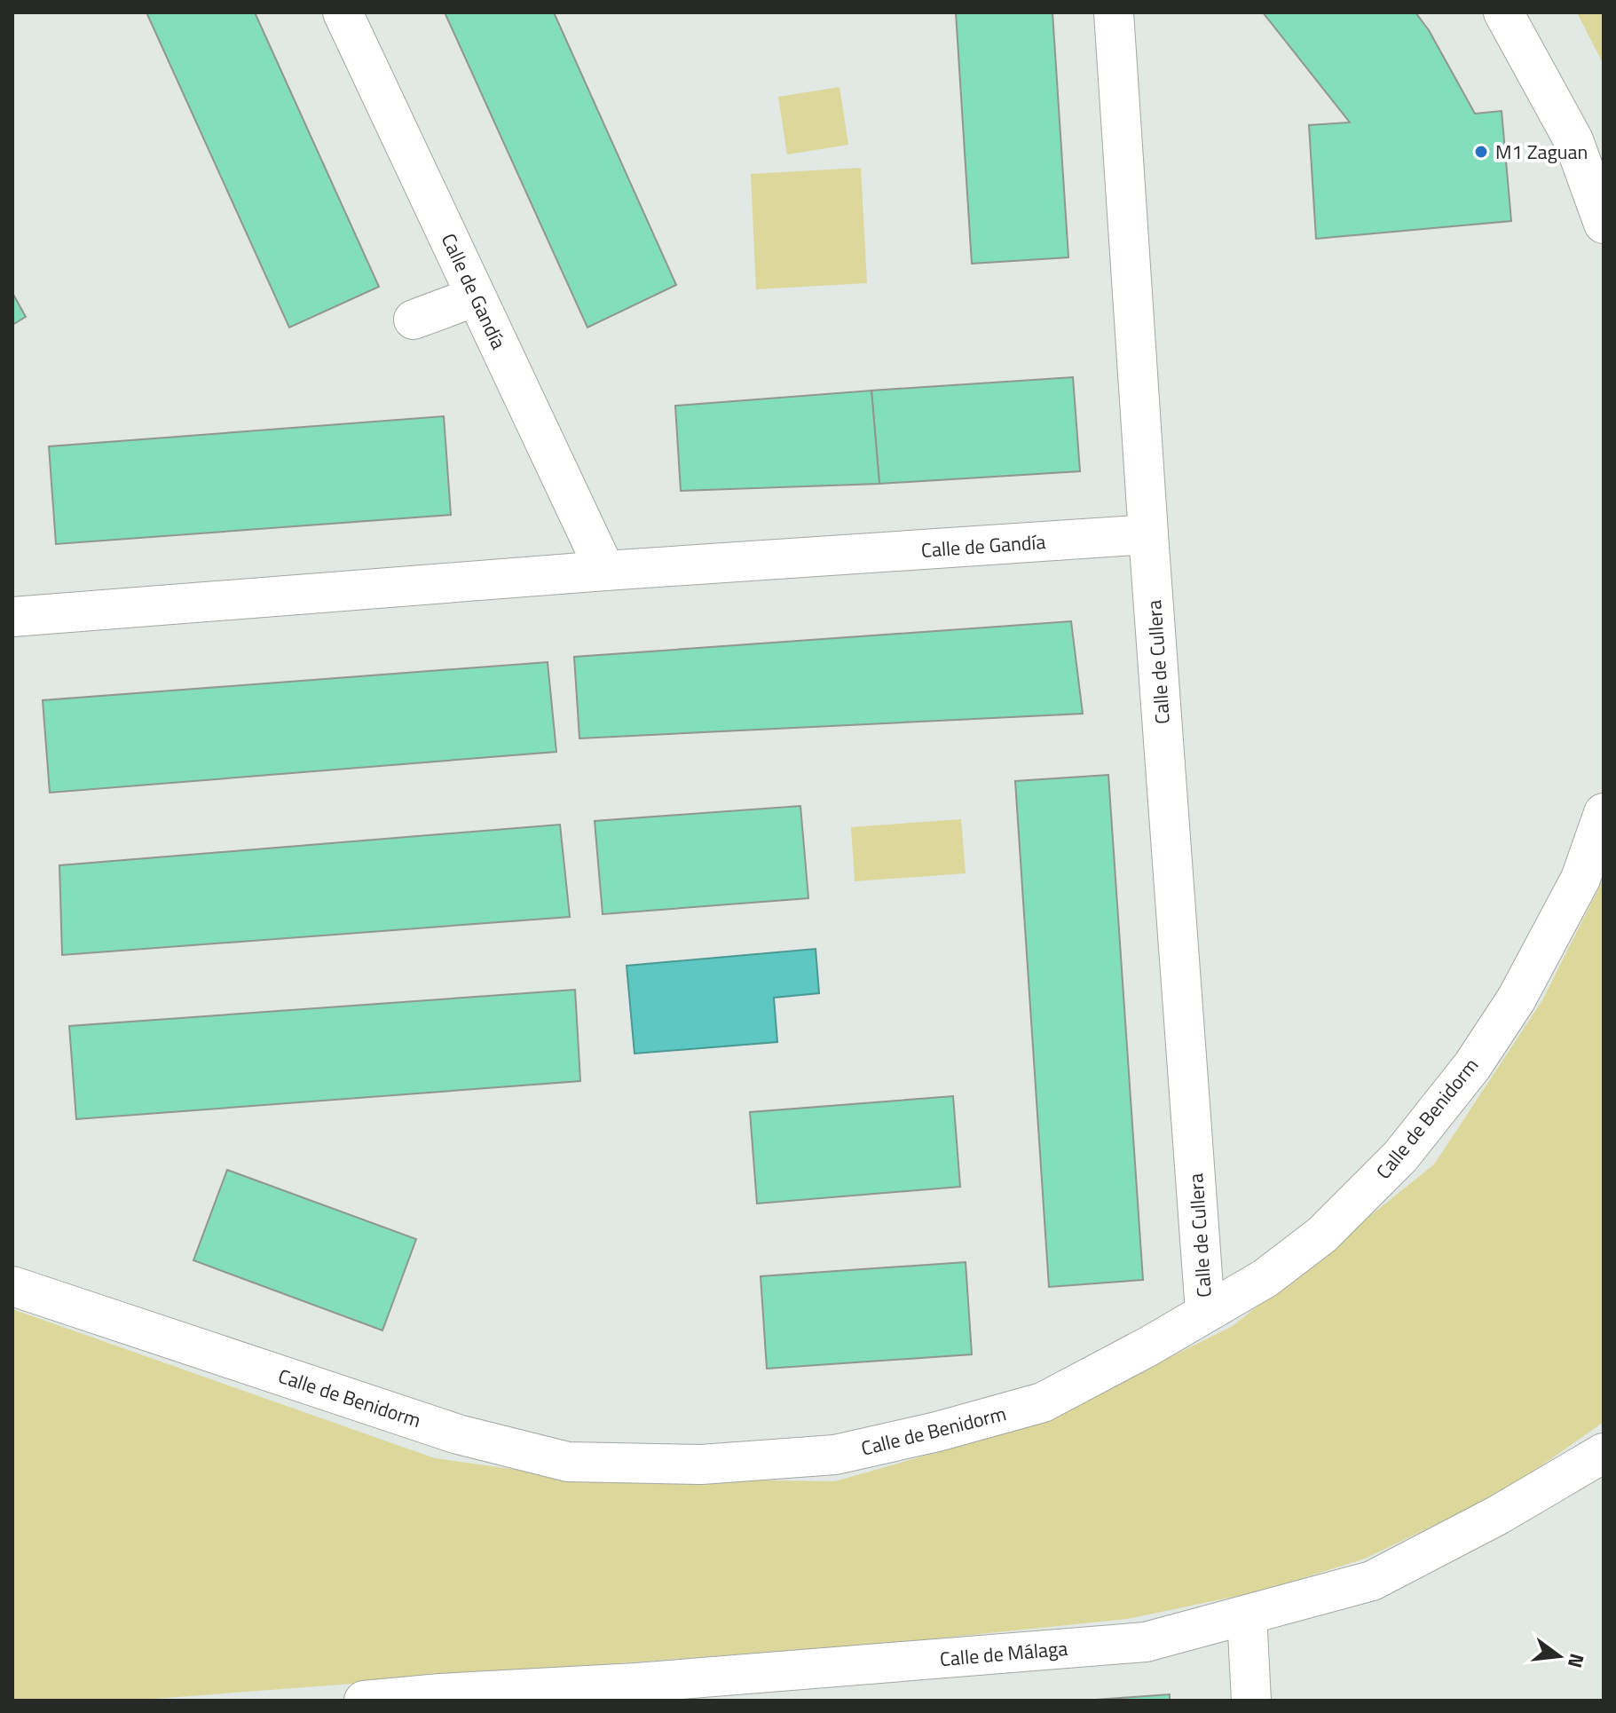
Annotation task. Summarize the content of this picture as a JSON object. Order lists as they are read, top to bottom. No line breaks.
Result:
{"streets":{"street":["Calle de Gandía","Calle de Cullera","Calle de Benidorm","Calle de Málaga"]},"crossings":[["Calle de Gandía","Calle de Cullera"],["Calle de Cullera","Calle de Benidorm"]],"places":["M1 Zaguan"],"north":"right"}
